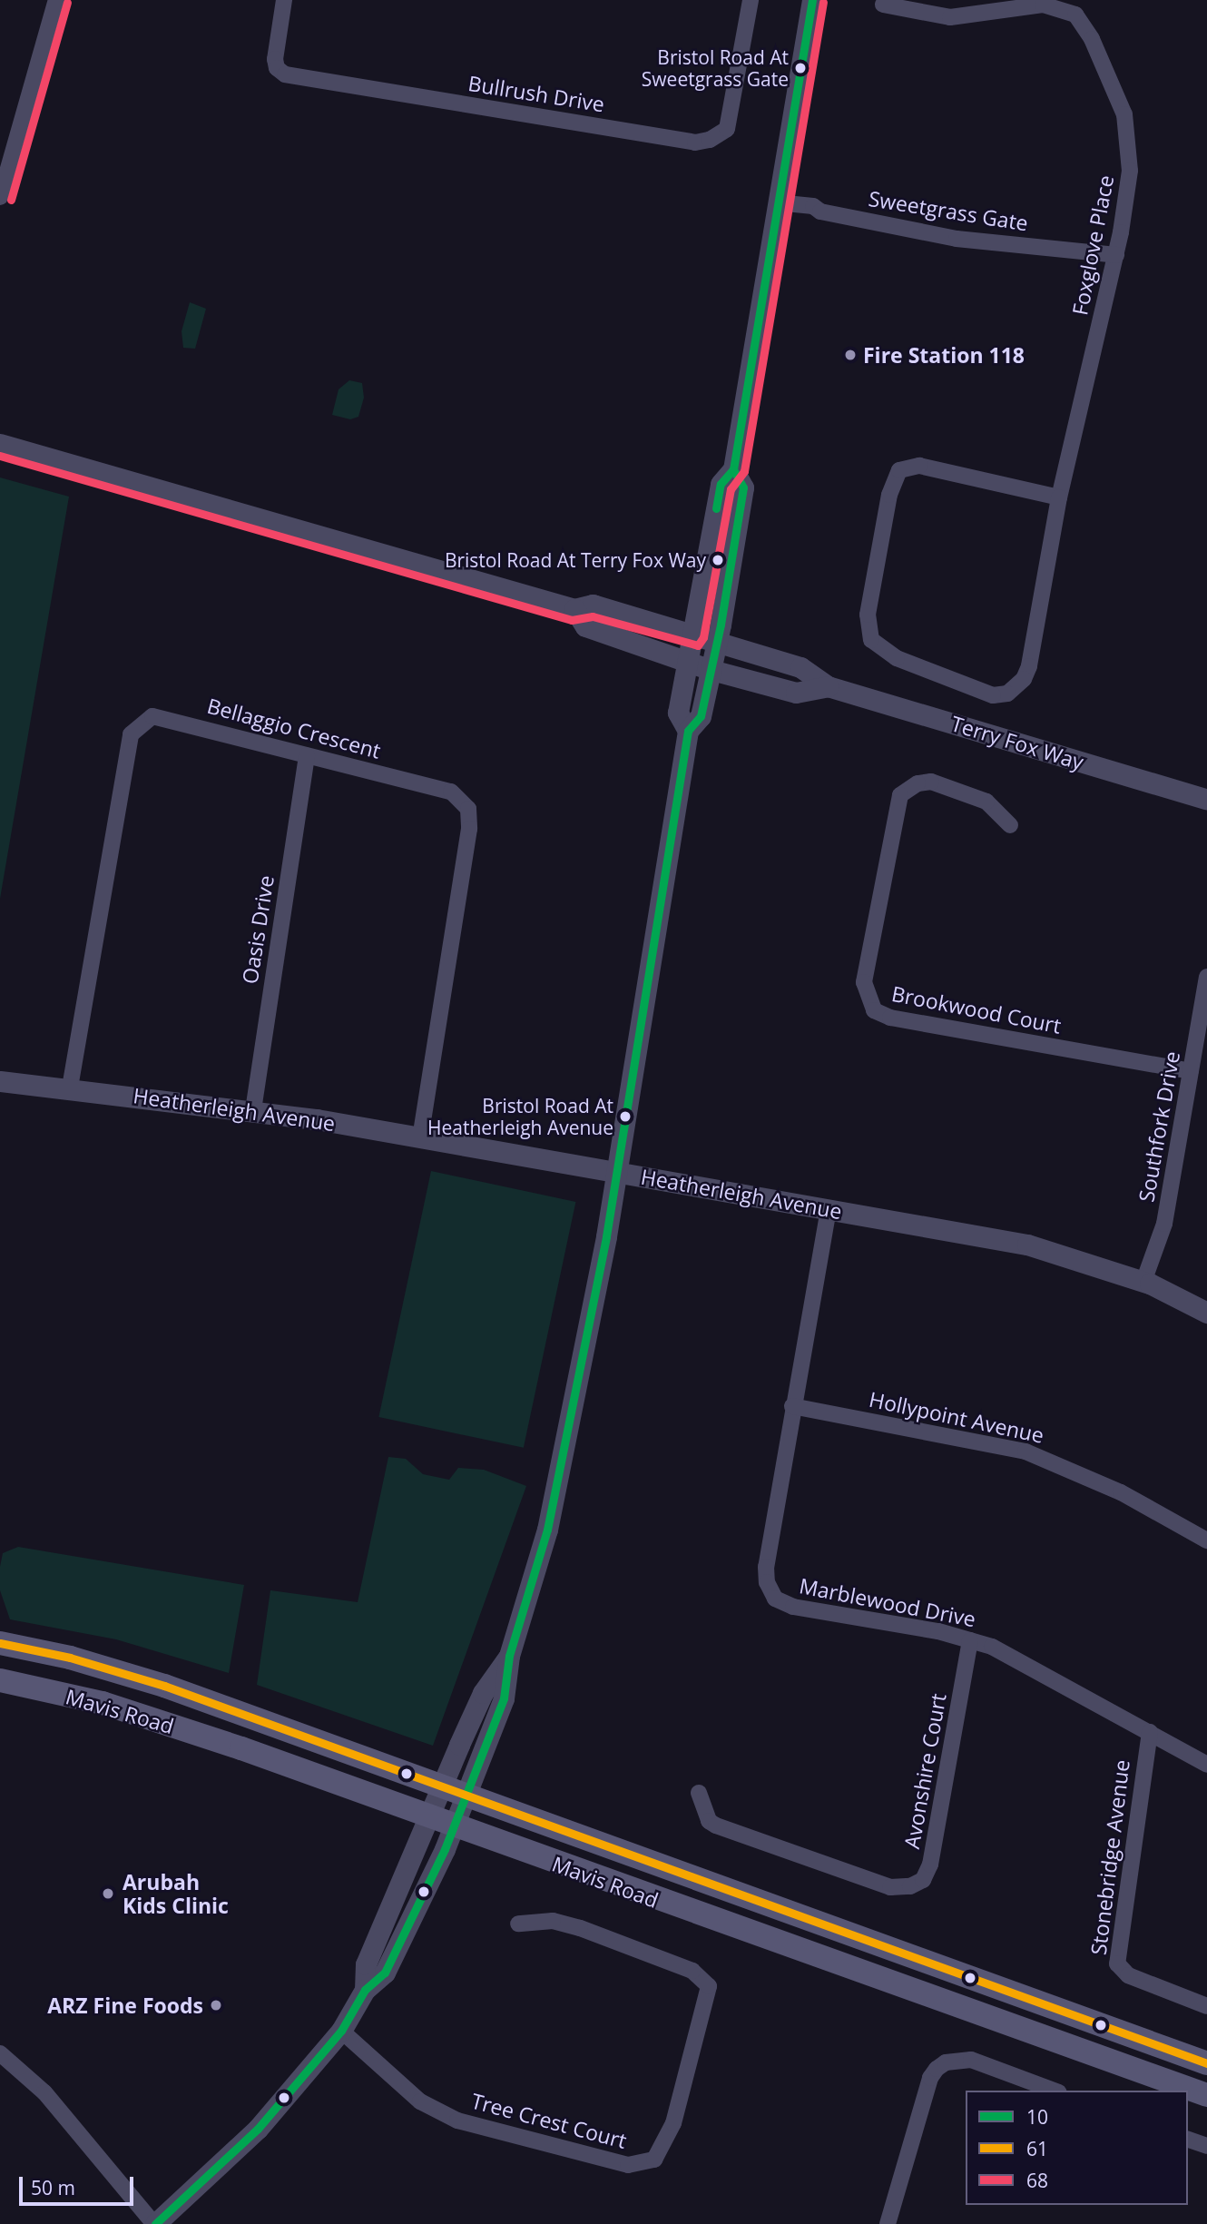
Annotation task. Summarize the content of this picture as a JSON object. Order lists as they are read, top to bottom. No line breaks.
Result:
{"streets":{"main road":["Mavis Road"],"street":["Bullrush Drive","Sweetgrass Gate","Foxglove Place","Bellaggio Crescent","Terry Fox Way","Oasis Drive","Brookwood Court","Heatherleigh Avenue","Southfork Drive","Hollypoint Avenue","Marblewood Drive","Avonshire Court","Stonebridge Avenue","Tree Crest Court"]},"crossings":[["Sweetgrass Gate","Foxglove Place"],["Bellaggio Crescent","Oasis Drive"],["Bellaggio Crescent","Heatherleigh Avenue"],["Oasis Drive","Heatherleigh Avenue"],["Brookwood Court","Southfork Drive"],["Heatherleigh Avenue","Southfork Drive"],["Heatherleigh Avenue","Marblewood Drive"],["Hollypoint Avenue","Marblewood Drive"],["Marblewood Drive","Avonshire Court"],["Marblewood Drive","Stonebridge Avenue"]],"places":["Bristol Road At Sweetgrass Gate","Fire Station 118","Bristol Road At Terry Fox Way","Bristol Road At Heatherleigh Avenue","Arubah Kids Clinic","ARZ Fine Foods"],"lines":["transit line 10","transit line 68","transit line 61"],"legend":["10","61","68"],"scale_bar":"50 m"}
